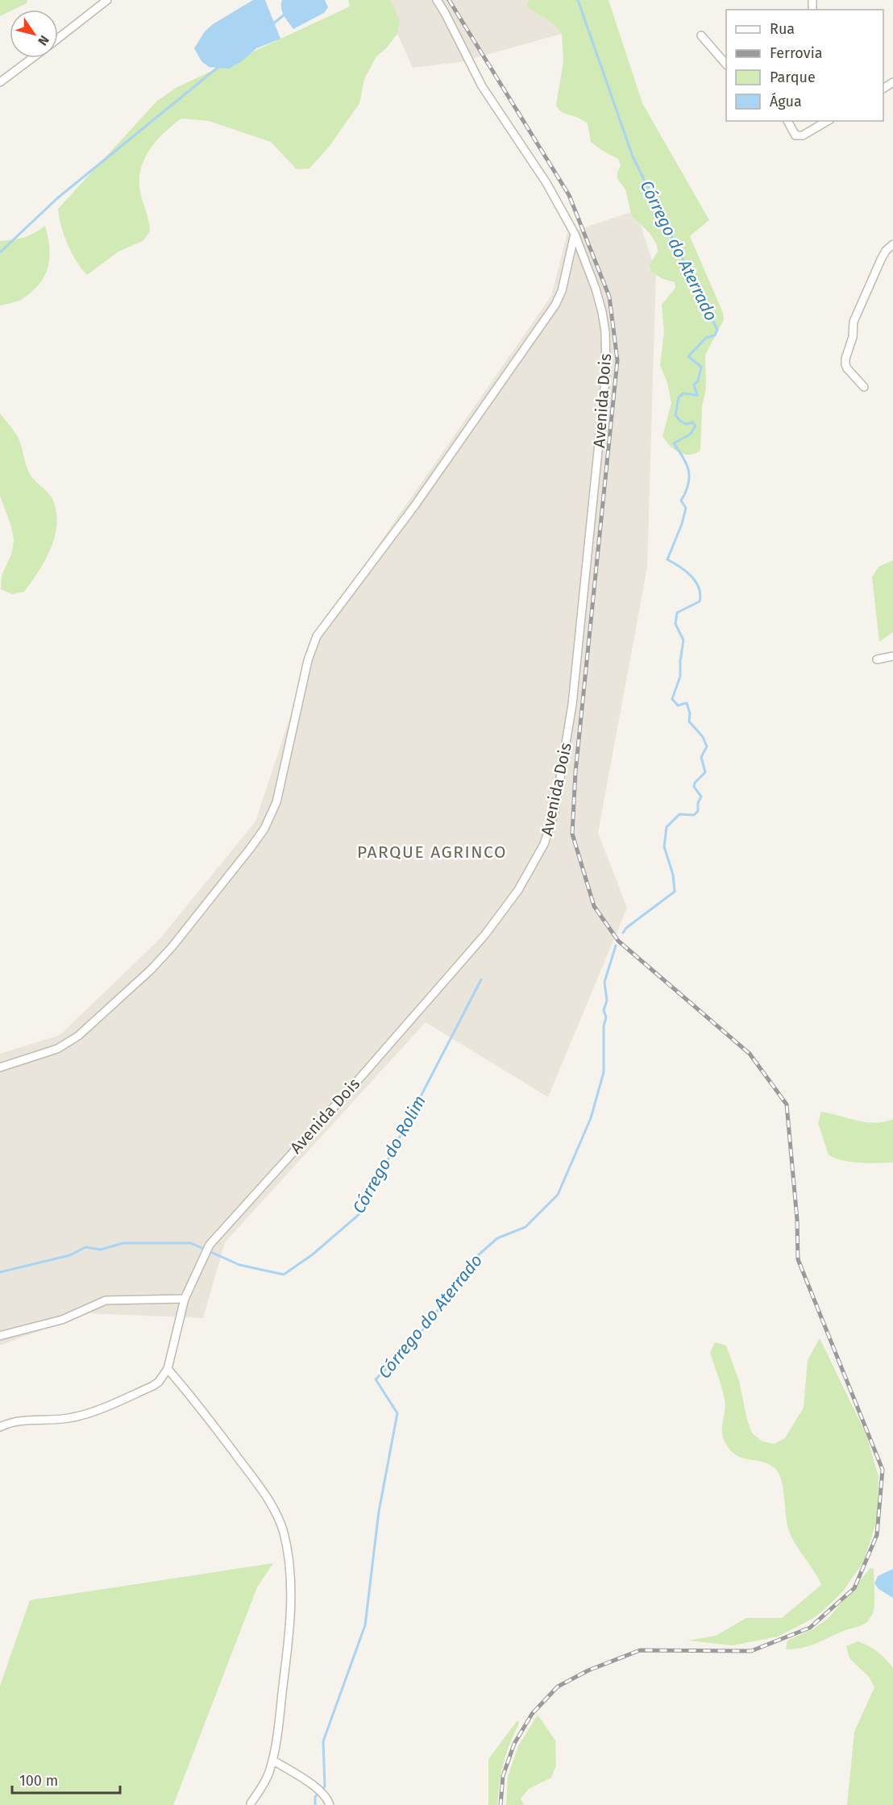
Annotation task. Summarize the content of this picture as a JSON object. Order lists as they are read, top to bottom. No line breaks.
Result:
{"streets":{"street":["Avenida Dois"]},"districts":["PARQUE AGRINCO"],"water":["Córrego do Aterrado","Córrego do Rolim"],"legend":["Rua","Ferrovia","Parque","Água"],"scale_bar":"100 m","north":"bottom right"}
